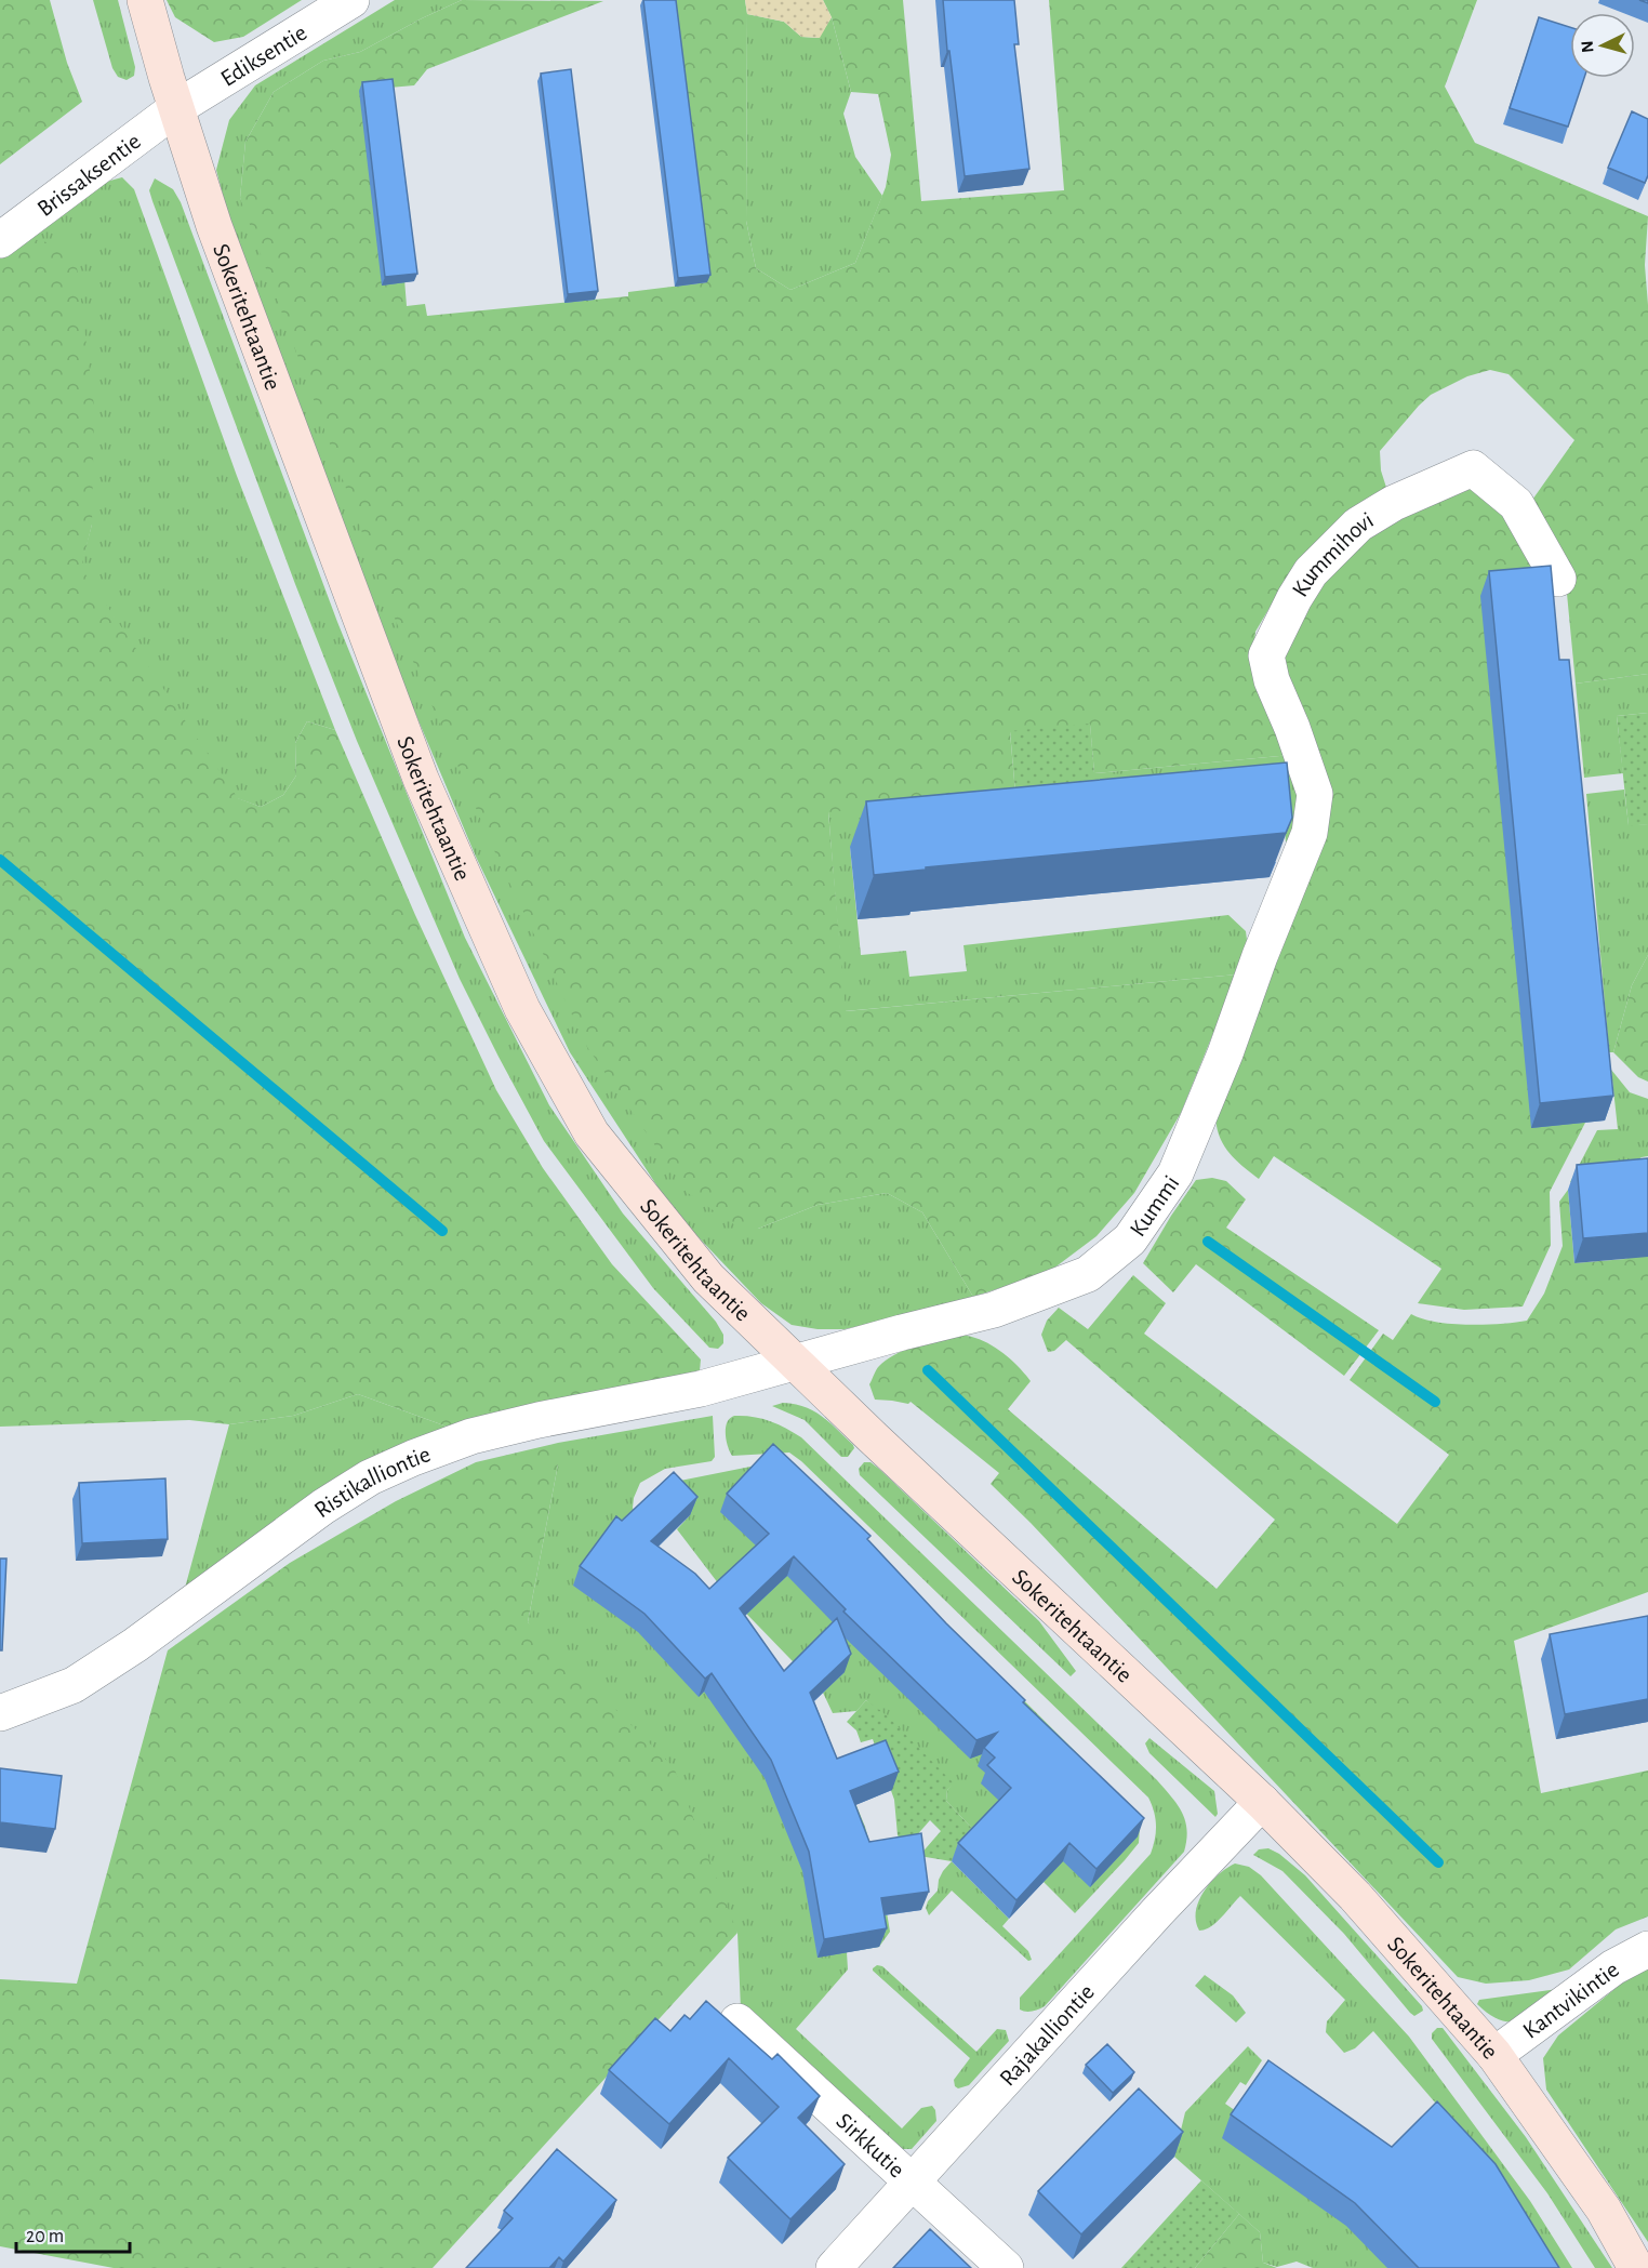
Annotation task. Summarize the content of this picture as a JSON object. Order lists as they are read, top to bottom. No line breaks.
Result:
{"streets":{"street":["Ediksentie","Brissaksentie","Sokeritehtaantie","Kummihovi","Kummi","Ristikalliontie","Kantvikintie","Rajakalliontie","Sirkkutie"]},"crossings":[["Ediksentie","Brissaksentie"],["Ediksentie","Sokeritehtaantie"],["Brissaksentie","Sokeritehtaantie"],["Sokeritehtaantie","Kummi"],["Sokeritehtaantie","Ristikalliontie"],["Sokeritehtaantie","Kantvikintie"],["Sokeritehtaantie","Rajakalliontie"],["Kummihovi","Kummi"],["Kummi","Ristikalliontie"],["Rajakalliontie","Sirkkutie"]],"scale_bar":"20 m","north":"left"}
